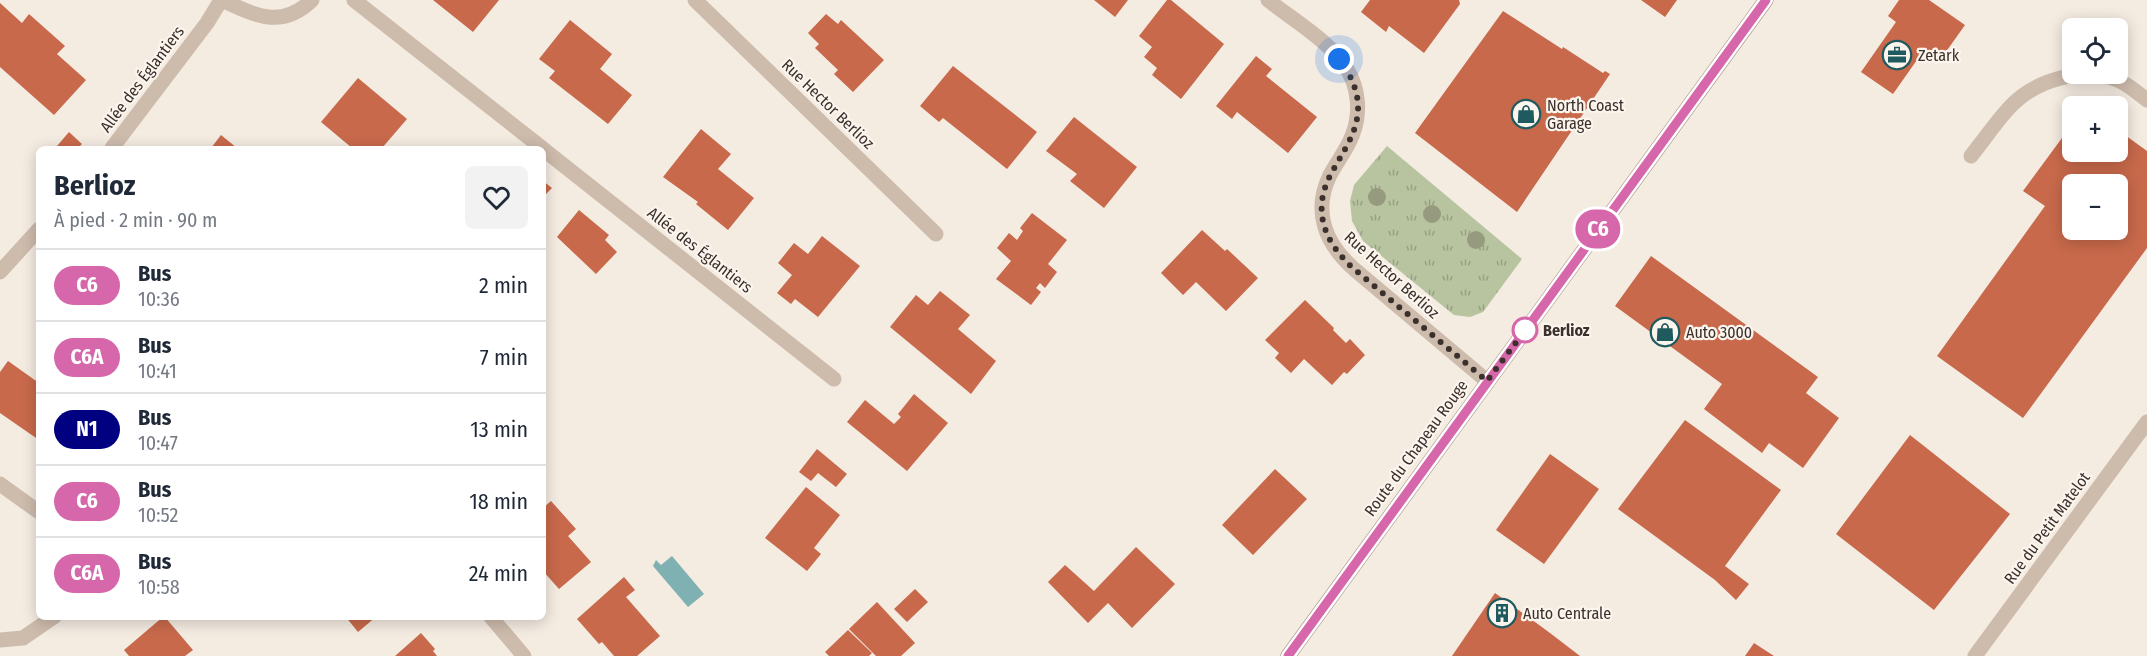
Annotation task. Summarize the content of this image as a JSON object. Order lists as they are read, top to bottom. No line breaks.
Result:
{"streets":{"street":["Allée des Églantiers","Rue Hector Berlioz","Route du Chapeau Rouge","Rue du Petit Matelot"]},"crossings":[["Rue Hector Berlioz","Route du Chapeau Rouge"]],"places":{"office":["Zetark"],"shop":["North Coast Garage","Auto 3000"],"other":["Berlioz"],"building":["Auto Centrale"]},"lines":["bus line C6"],"page":{"on_map":"C6","map_buttons":["+","−"],"heading":["Berlioz","À pied · 2 min · 90 m"],"list":[{"mark":"C6","name":"Bus","note":"10:36","value":"2 min"},{"mark":"C6A","name":"Bus","note":"10:41","value":"7 min"},{"mark":"N1","name":"Bus","note":"10:47","value":"13 min"},{"mark":"C6","name":"Bus","note":"10:52","value":"18 min"},{"mark":"C6A","name":"Bus","note":"10:58","value":"24 min"}]}}
